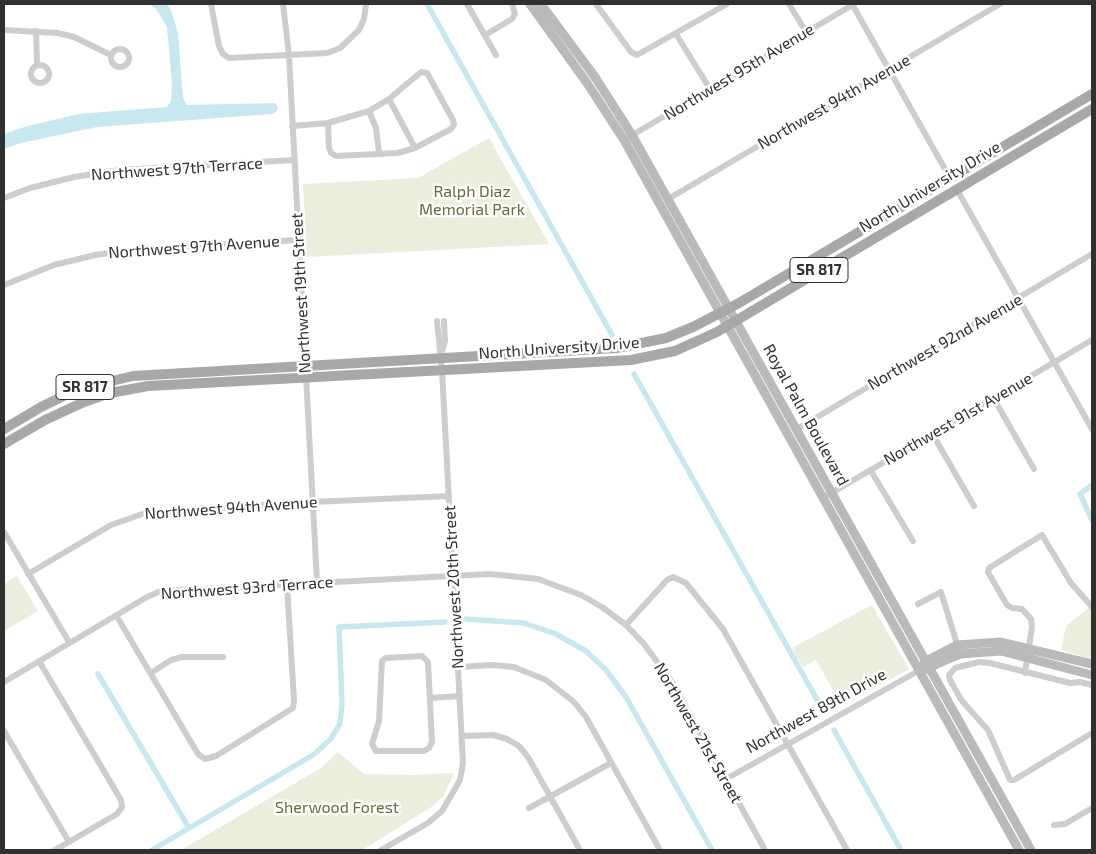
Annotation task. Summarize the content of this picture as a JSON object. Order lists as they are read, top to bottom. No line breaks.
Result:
{"streets":{"main road":["North University Drive","SR 817","Royal Palm Boulevard","Northwest 89th Drive"],"street":["Northwest 95th Avenue","Northwest 94th Avenue","Northwest 97th Terrace","Northwest 97th Avenue","Northwest 19th Street","Northwest 92nd Avenue","Northwest 91st Avenue","Northwest 20th Street","Northwest 93rd Terrace","Northwest 21st Street"]},"crossings":[["Northwest 95th Avenue","Royal Palm Boulevard"],["Northwest 94th Avenue","Northwest 19th Street"],["Northwest 94th Avenue","Royal Palm Boulevard"],["Northwest 94th Avenue","Northwest 20th Street"],["Northwest 97th Terrace","Northwest 19th Street"],["North University Drive","Northwest 19th Street"],["North University Drive","Royal Palm Boulevard"],["North University Drive","Northwest 20th Street"],["Northwest 97th Avenue","Northwest 19th Street"],["Northwest 19th Street","Northwest 93rd Terrace"],["Northwest 92nd Avenue","Royal Palm Boulevard"],["Royal Palm Boulevard","Northwest 91st Avenue"],["Royal Palm Boulevard","Northwest 89th Drive"],["Northwest 20th Street","Northwest 93rd Terrace"],["Northwest 20th Street","Northwest 21st Street"],["Northwest 93rd Terrace","Northwest 21st Street"],["Northwest 89th Drive","Northwest 21st Street"]],"parks":["Ralph Diaz Memorial Park","Sherwood Forest"]}
